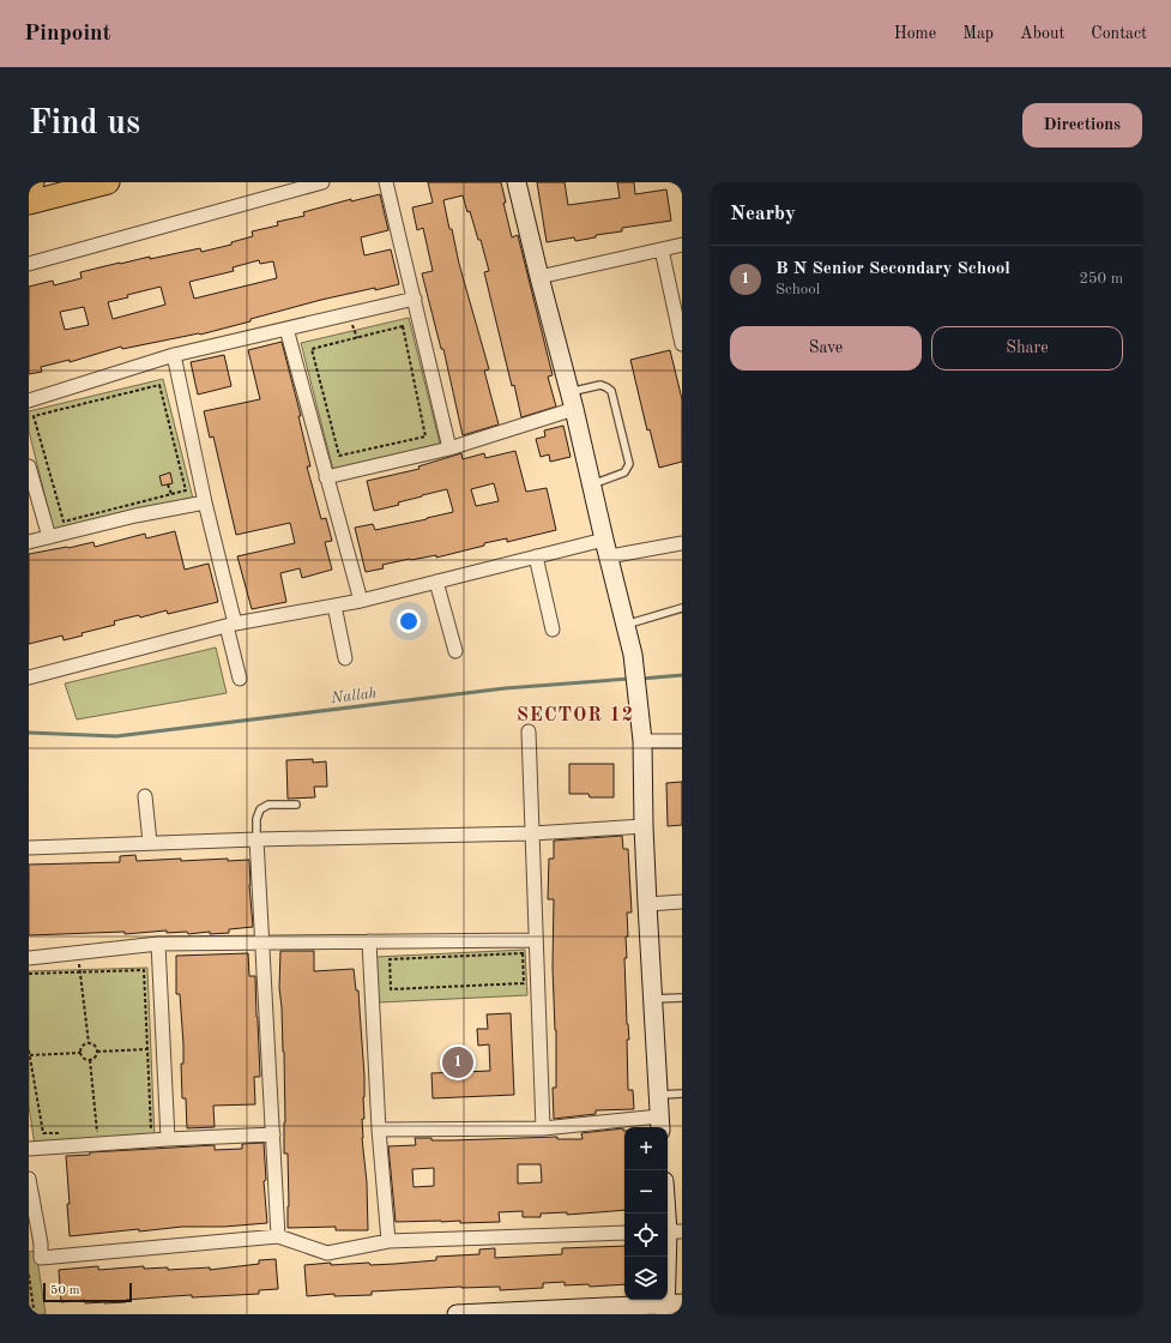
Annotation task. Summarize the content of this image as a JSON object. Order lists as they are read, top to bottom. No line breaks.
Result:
{"districts":["SECTOR 12"],"water":["Nallah"],"scale_bar":"50 m","page":{"header":"Pinpoint","nav":["Home","Map","About","Contact"],"buttons":["Directions",["Save","Share"]],"title":"Find us","heading":"Nearby","list":[{"mark":"1","name":"B N Senior Secondary School","note":"School","value":"250 m"}],"pins":"1","map_buttons":["+","−"],"scale":"50 m"}}
